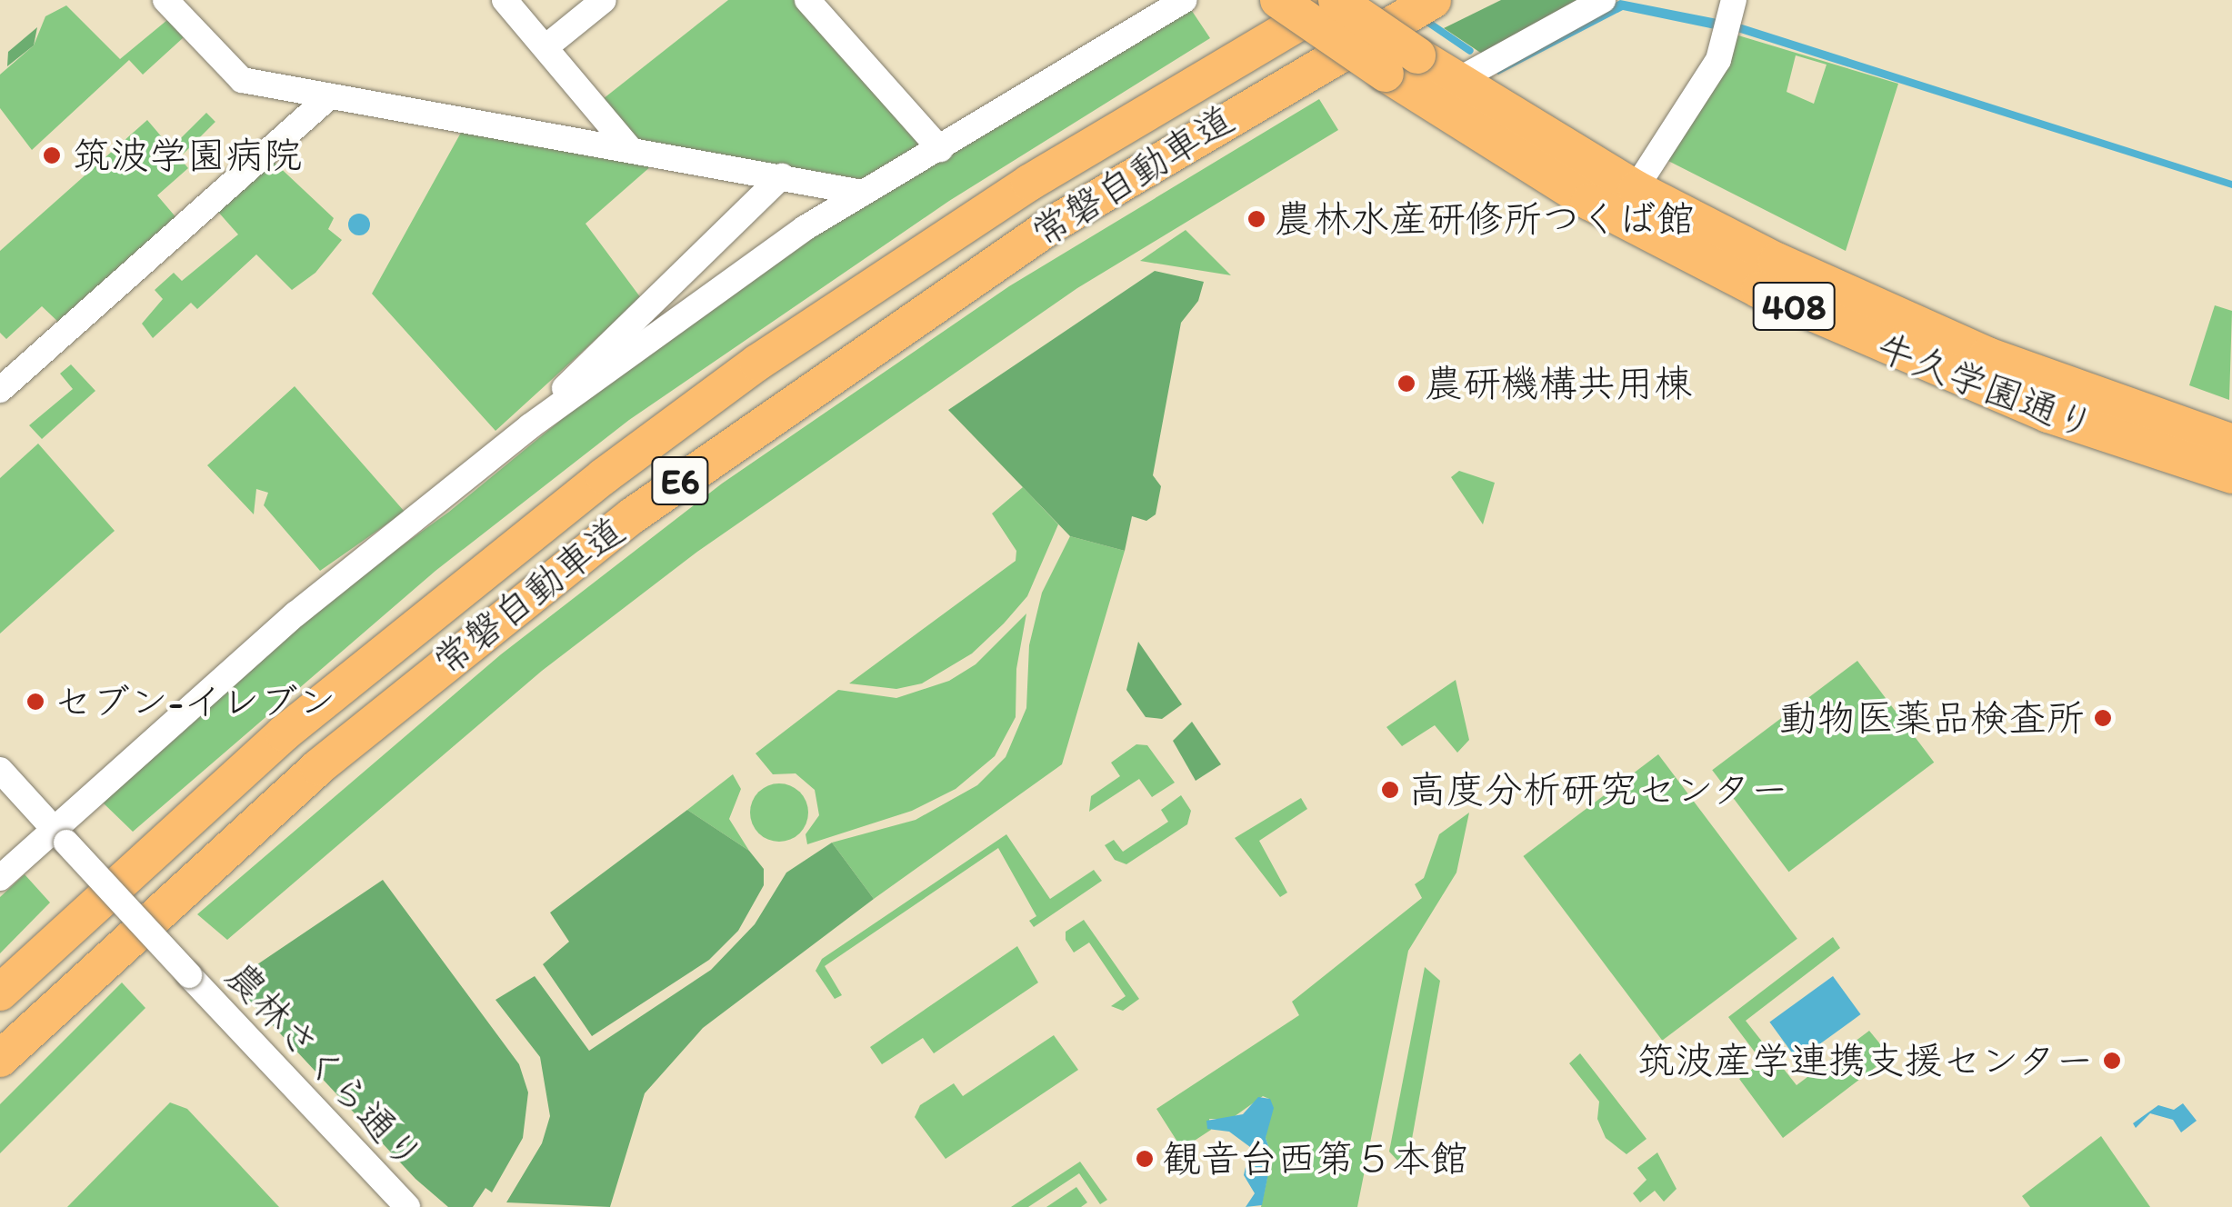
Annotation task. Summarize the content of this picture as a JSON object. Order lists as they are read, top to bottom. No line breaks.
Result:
{"streets":{"highway":["常磐自動車道","408","牛久学園通り","E6"],"street":["農林さくら通り"]},"crossings":[["常磐自動車道","牛久学園通り"]],"places":["筑波学園病院","農林水産研修所つくば館","農研機構共用棟","セブン-イレブン","動物医薬品検査所","高度分析研究センター","筑波産学連携支援センター","観音台西第５本館"]}
